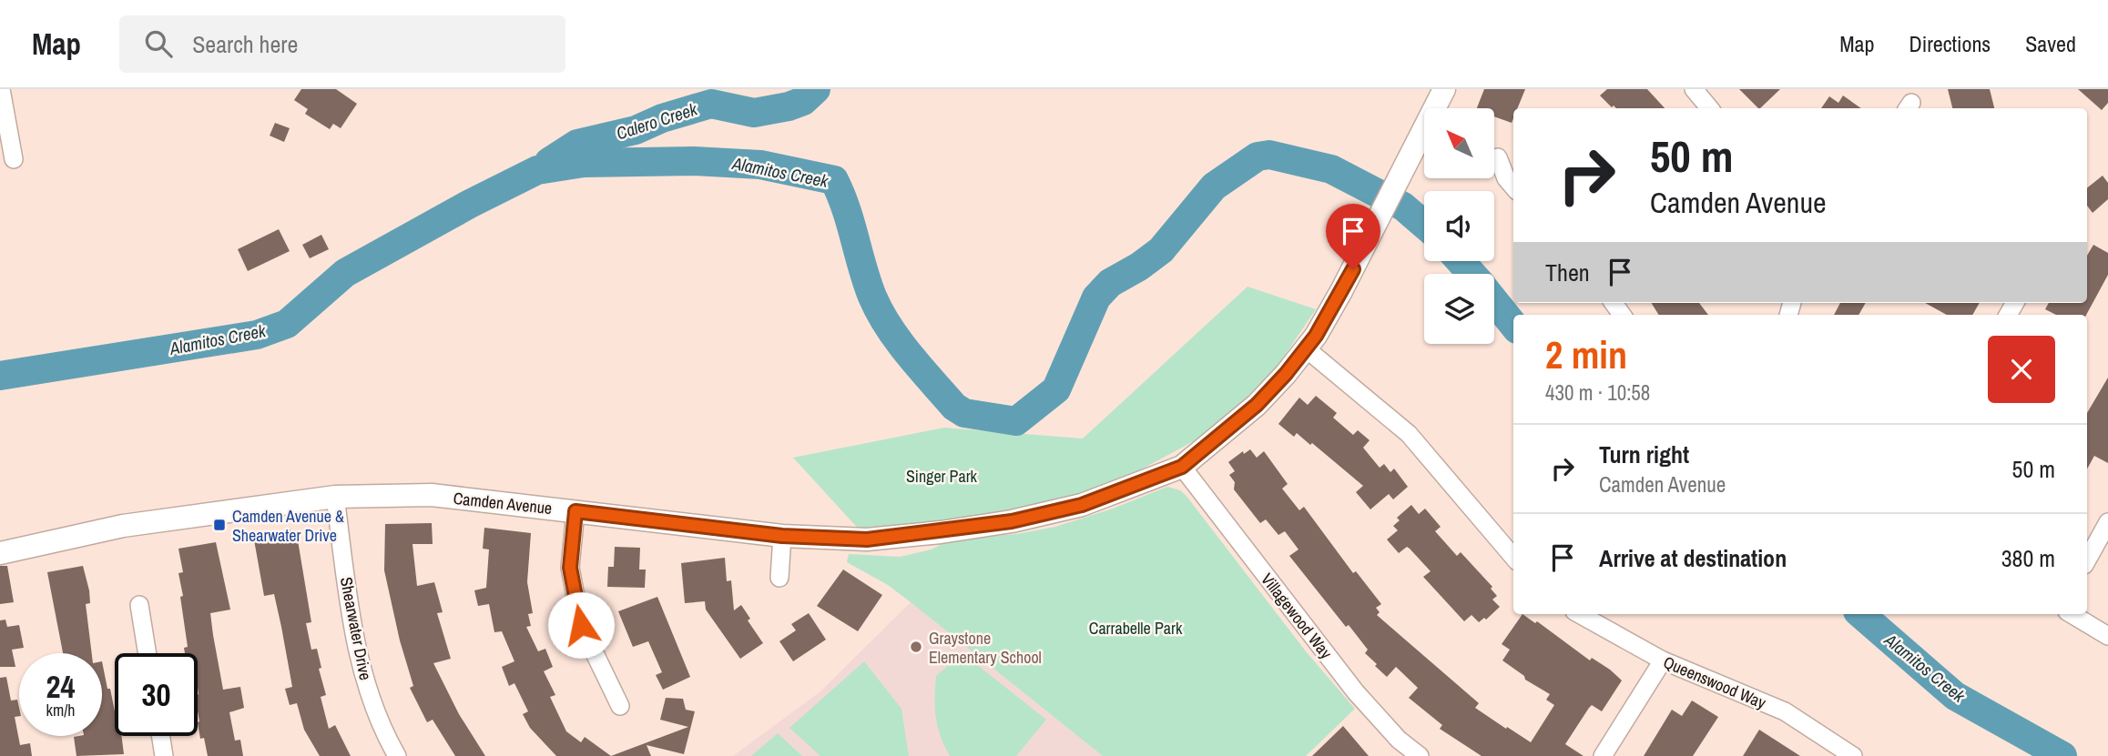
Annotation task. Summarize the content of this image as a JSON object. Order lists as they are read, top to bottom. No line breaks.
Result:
{"streets":{"street":["Camden Avenue","Villagewood Way","Shearwater Drive","Queenswood Way"]},"crossings":[["Camden Avenue","Villagewood Way"],["Camden Avenue","Shearwater Drive"]],"water":["Calero Creek","Alamitos Creek"],"parks":["Singer Park","Carrabelle Park"],"places":{"transit":["Camden Avenue & Shearwater Drive"],"other":["Graystone Elementary School"]},"north":"top left","page":{"header":"Map","search":"Search here","nav":["Map","Directions","Saved"],"turn":["50 m","Camden Avenue"],"then":"Then","heading":["2 min","430 m · 10:58"],"list":[{"name":"Turn right","note":"Camden Avenue","value":"50 m"},{"name":"Arrive at destination","value":"380 m"}],"speed":"24 km/h","limit":"30"}}
